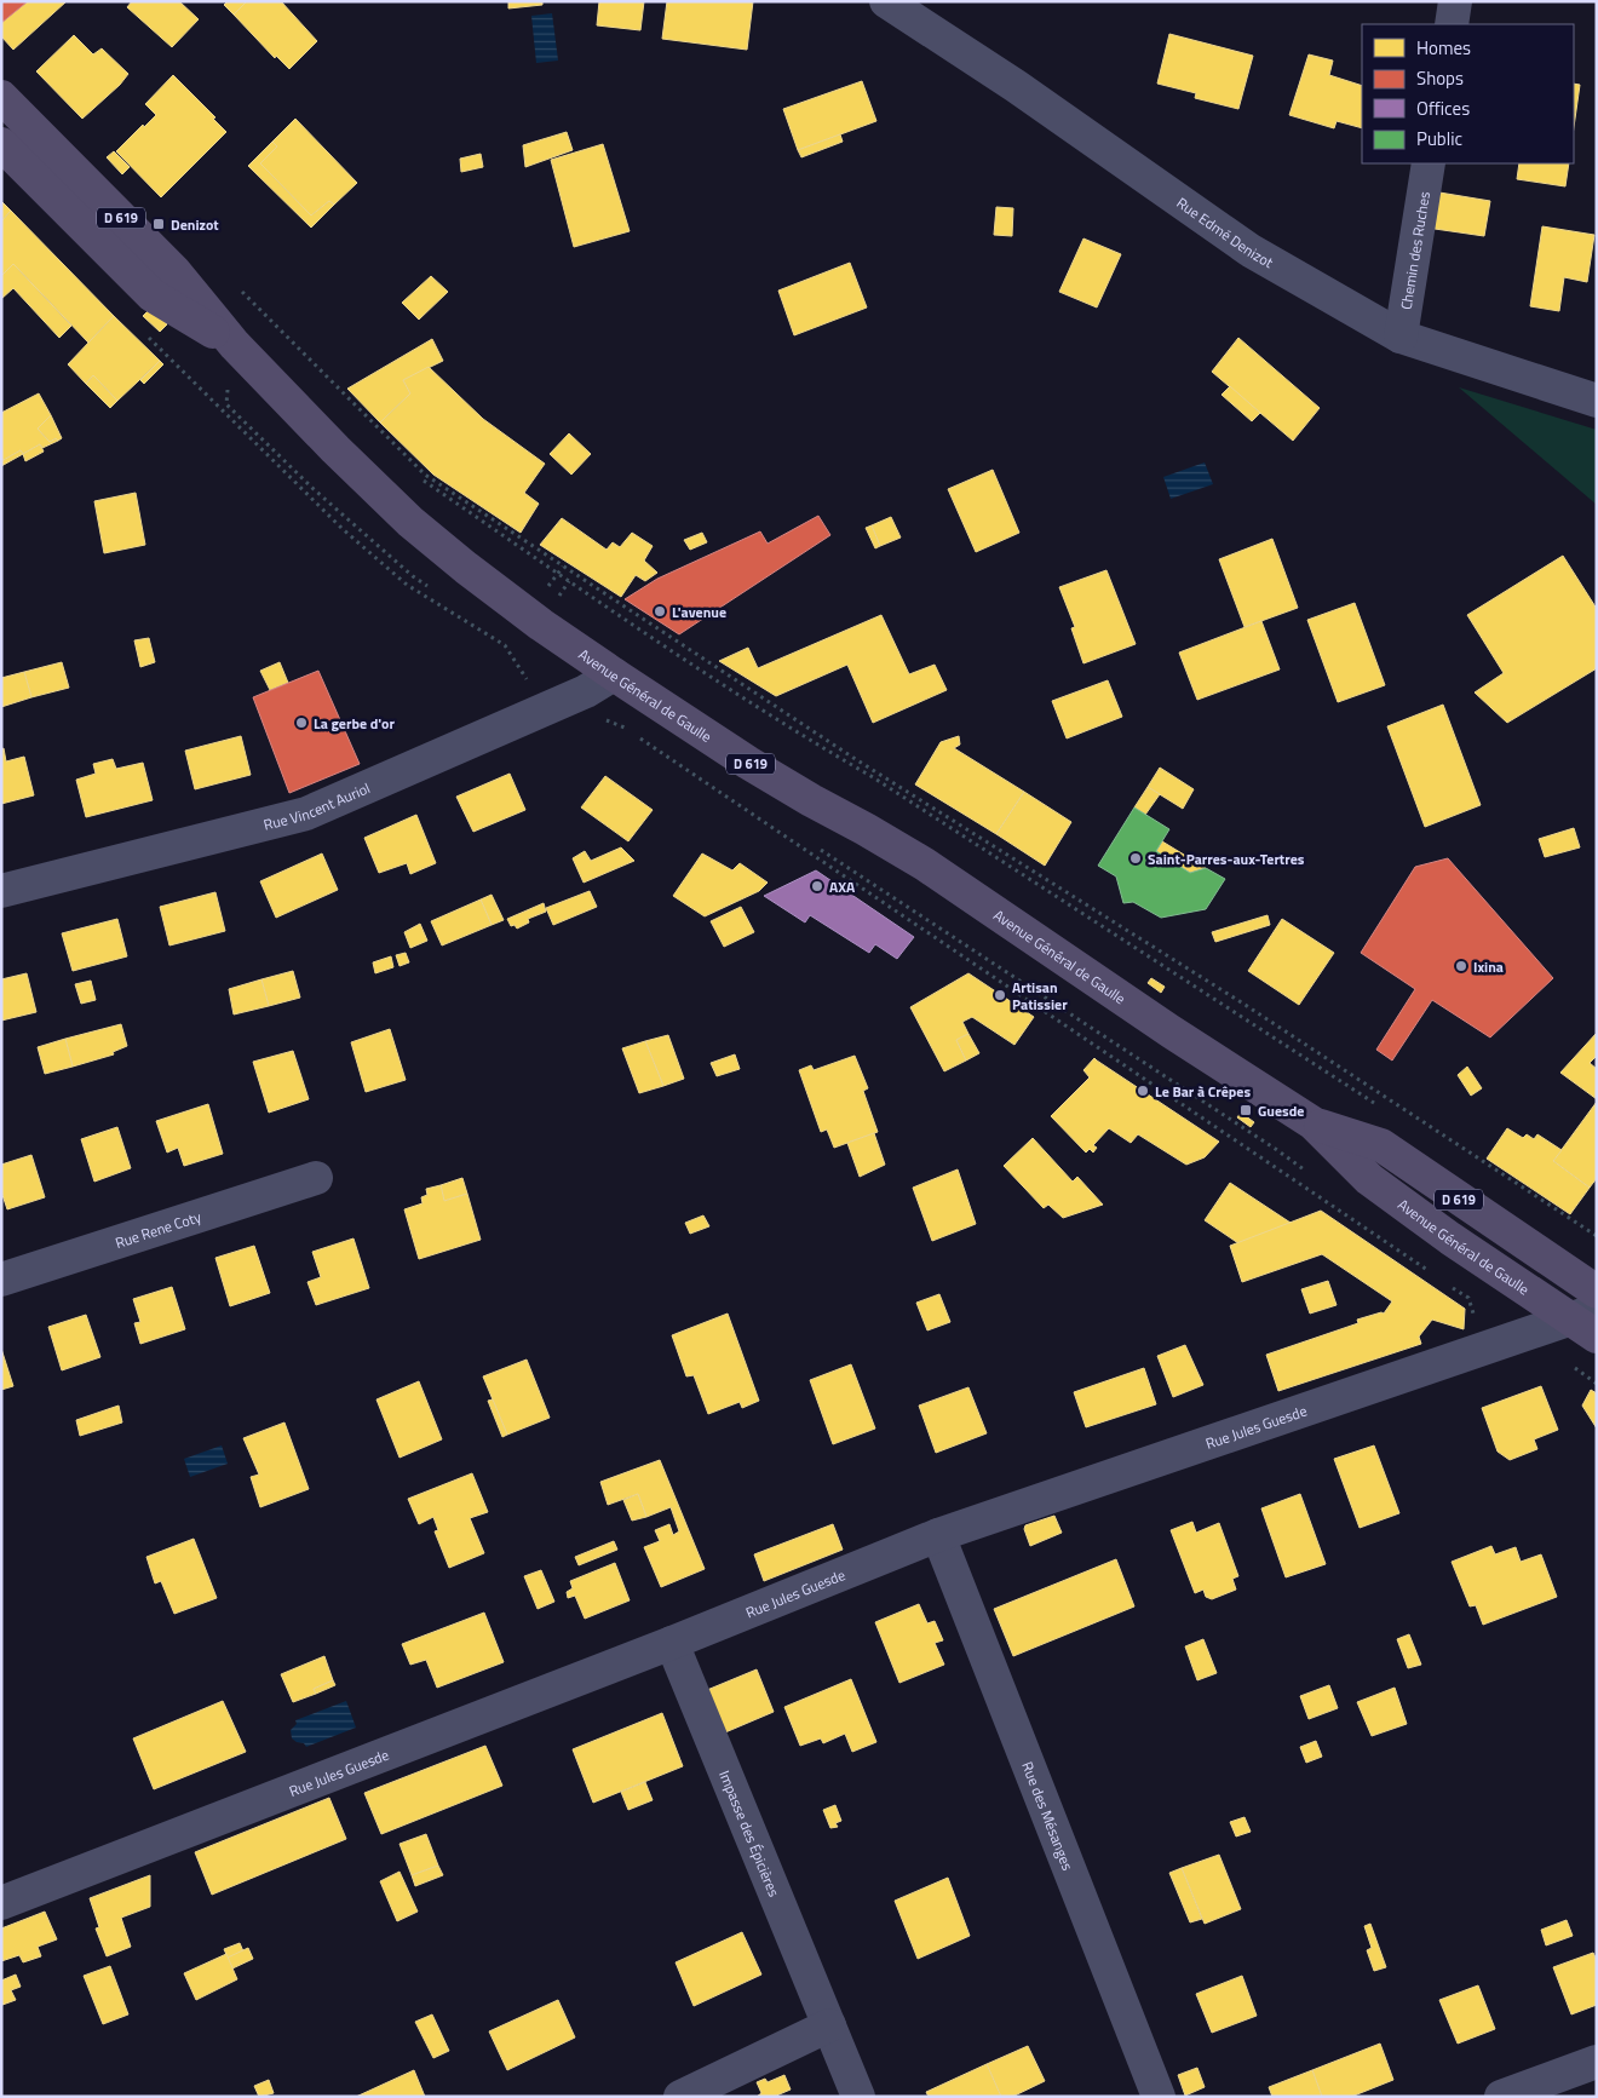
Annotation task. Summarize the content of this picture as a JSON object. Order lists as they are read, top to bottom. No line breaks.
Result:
{"streets":{"main road":["D 619","Avenue Général de Gaulle"],"street":["Rue Edmé Denizot","Chemin des Ruches","Rue Vincent Auriol","Rue Rene Coty","Rue Jules Guesde","Rue des Mésanges","Impasse des Épicières"]},"crossings":[["Rue Edmé Denizot","Chemin des Ruches"],["Avenue Général de Gaulle","Rue Vincent Auriol"],["Avenue Général de Gaulle","Rue Jules Guesde"],["Rue Jules Guesde","Rue des Mésanges"],["Rue Jules Guesde","Impasse des Épicières"]],"places":{"transit":["Denizot","Guesde"],"other":["L'avenue","La gerbe d'or","Saint-Parres-aux-Tertres","AXA","Ixina","Artisan Patissier","Le Bar à Crêpes"]},"legend":["Homes","Shops","Offices","Public"]}
